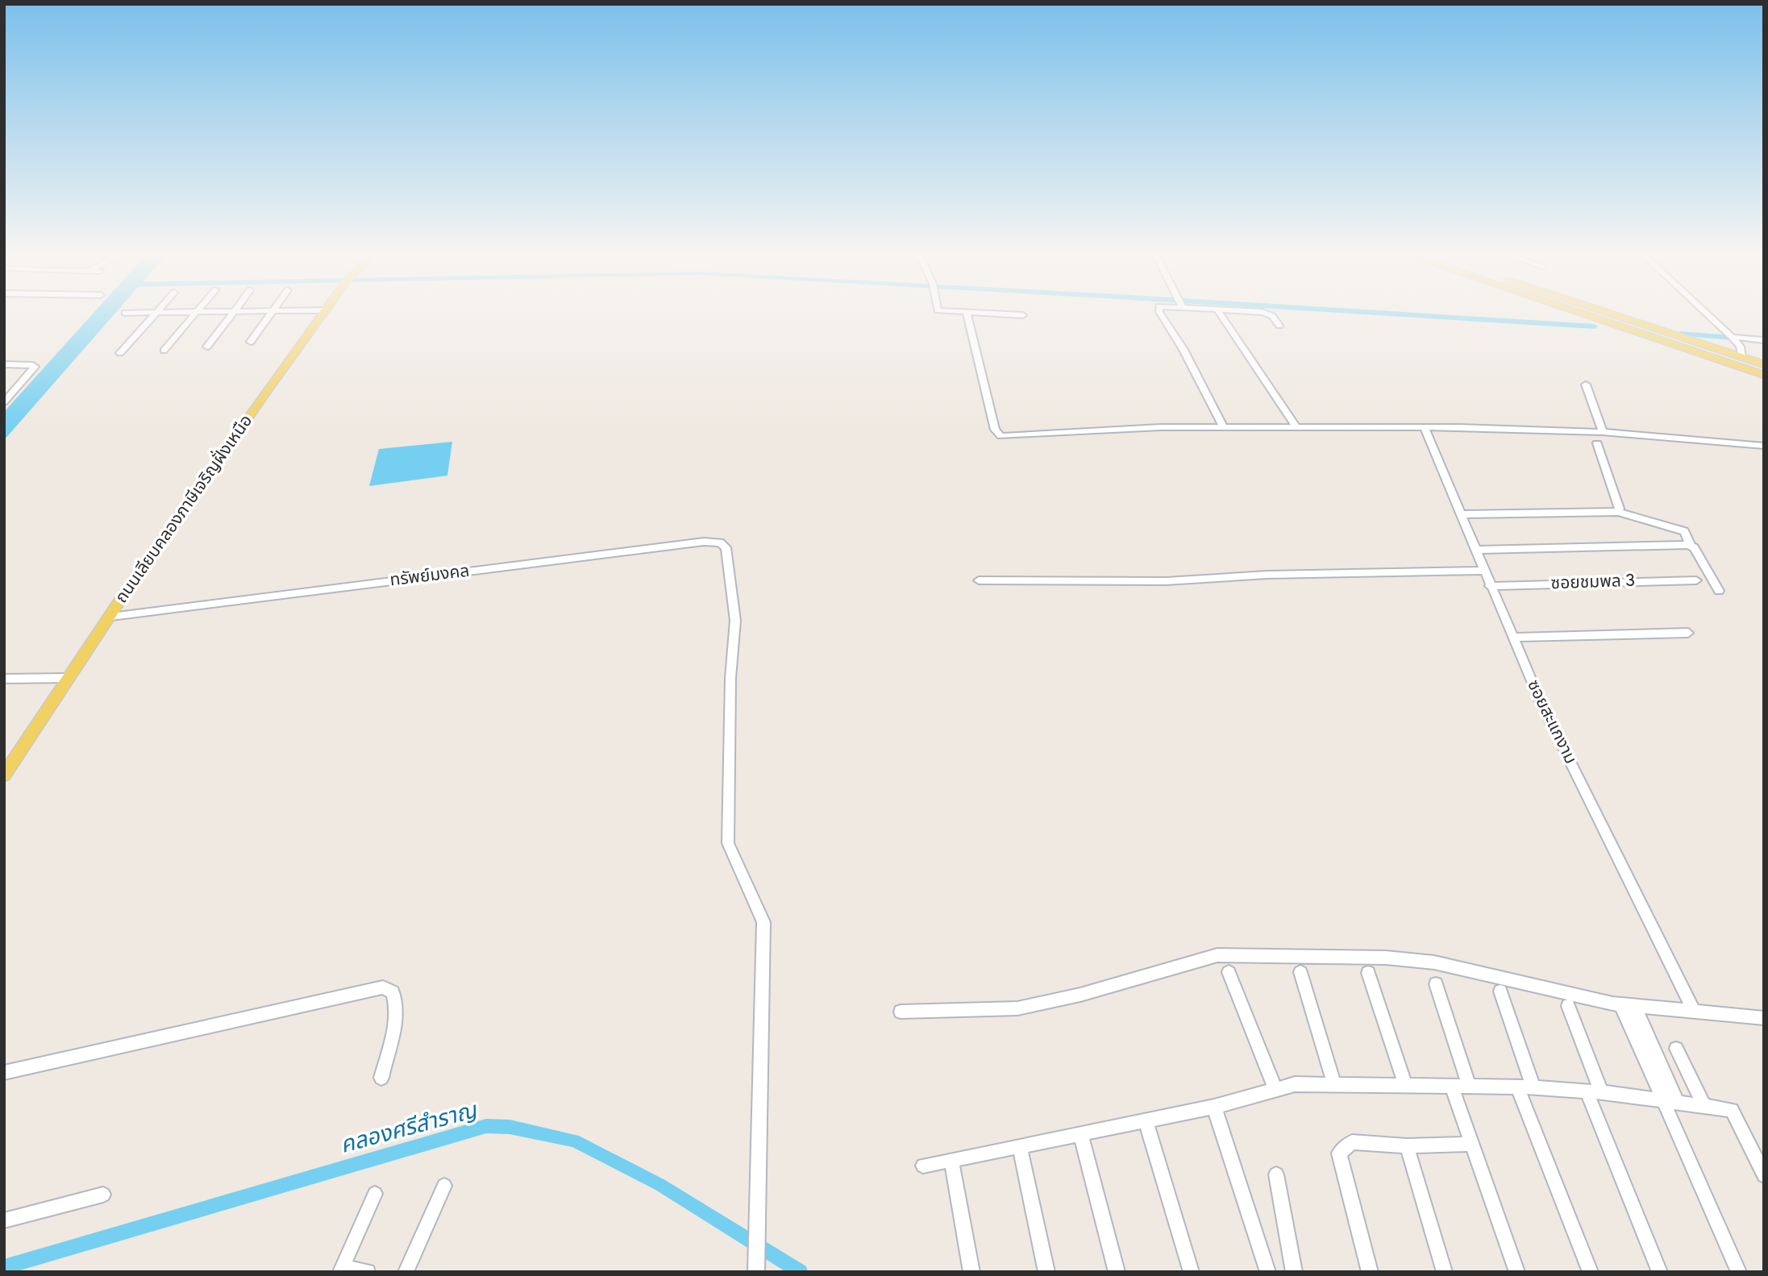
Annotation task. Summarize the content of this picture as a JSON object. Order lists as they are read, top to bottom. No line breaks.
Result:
{"streets":{"main road":["ถนนเลียบคลองภาษีเจริญฝั่งเหนือ"],"street":["ทรัพย์มงคล","ซอยชมพล 3","ซอยสะแกงาม"]},"crossings":[["ถนนเลียบคลองภาษีเจริญฝั่งเหนือ","ทรัพย์มงคล"],["ซอยชมพล 3","ซอยสะแกงาม"]],"water":["คลองศรีสำราญ"]}
